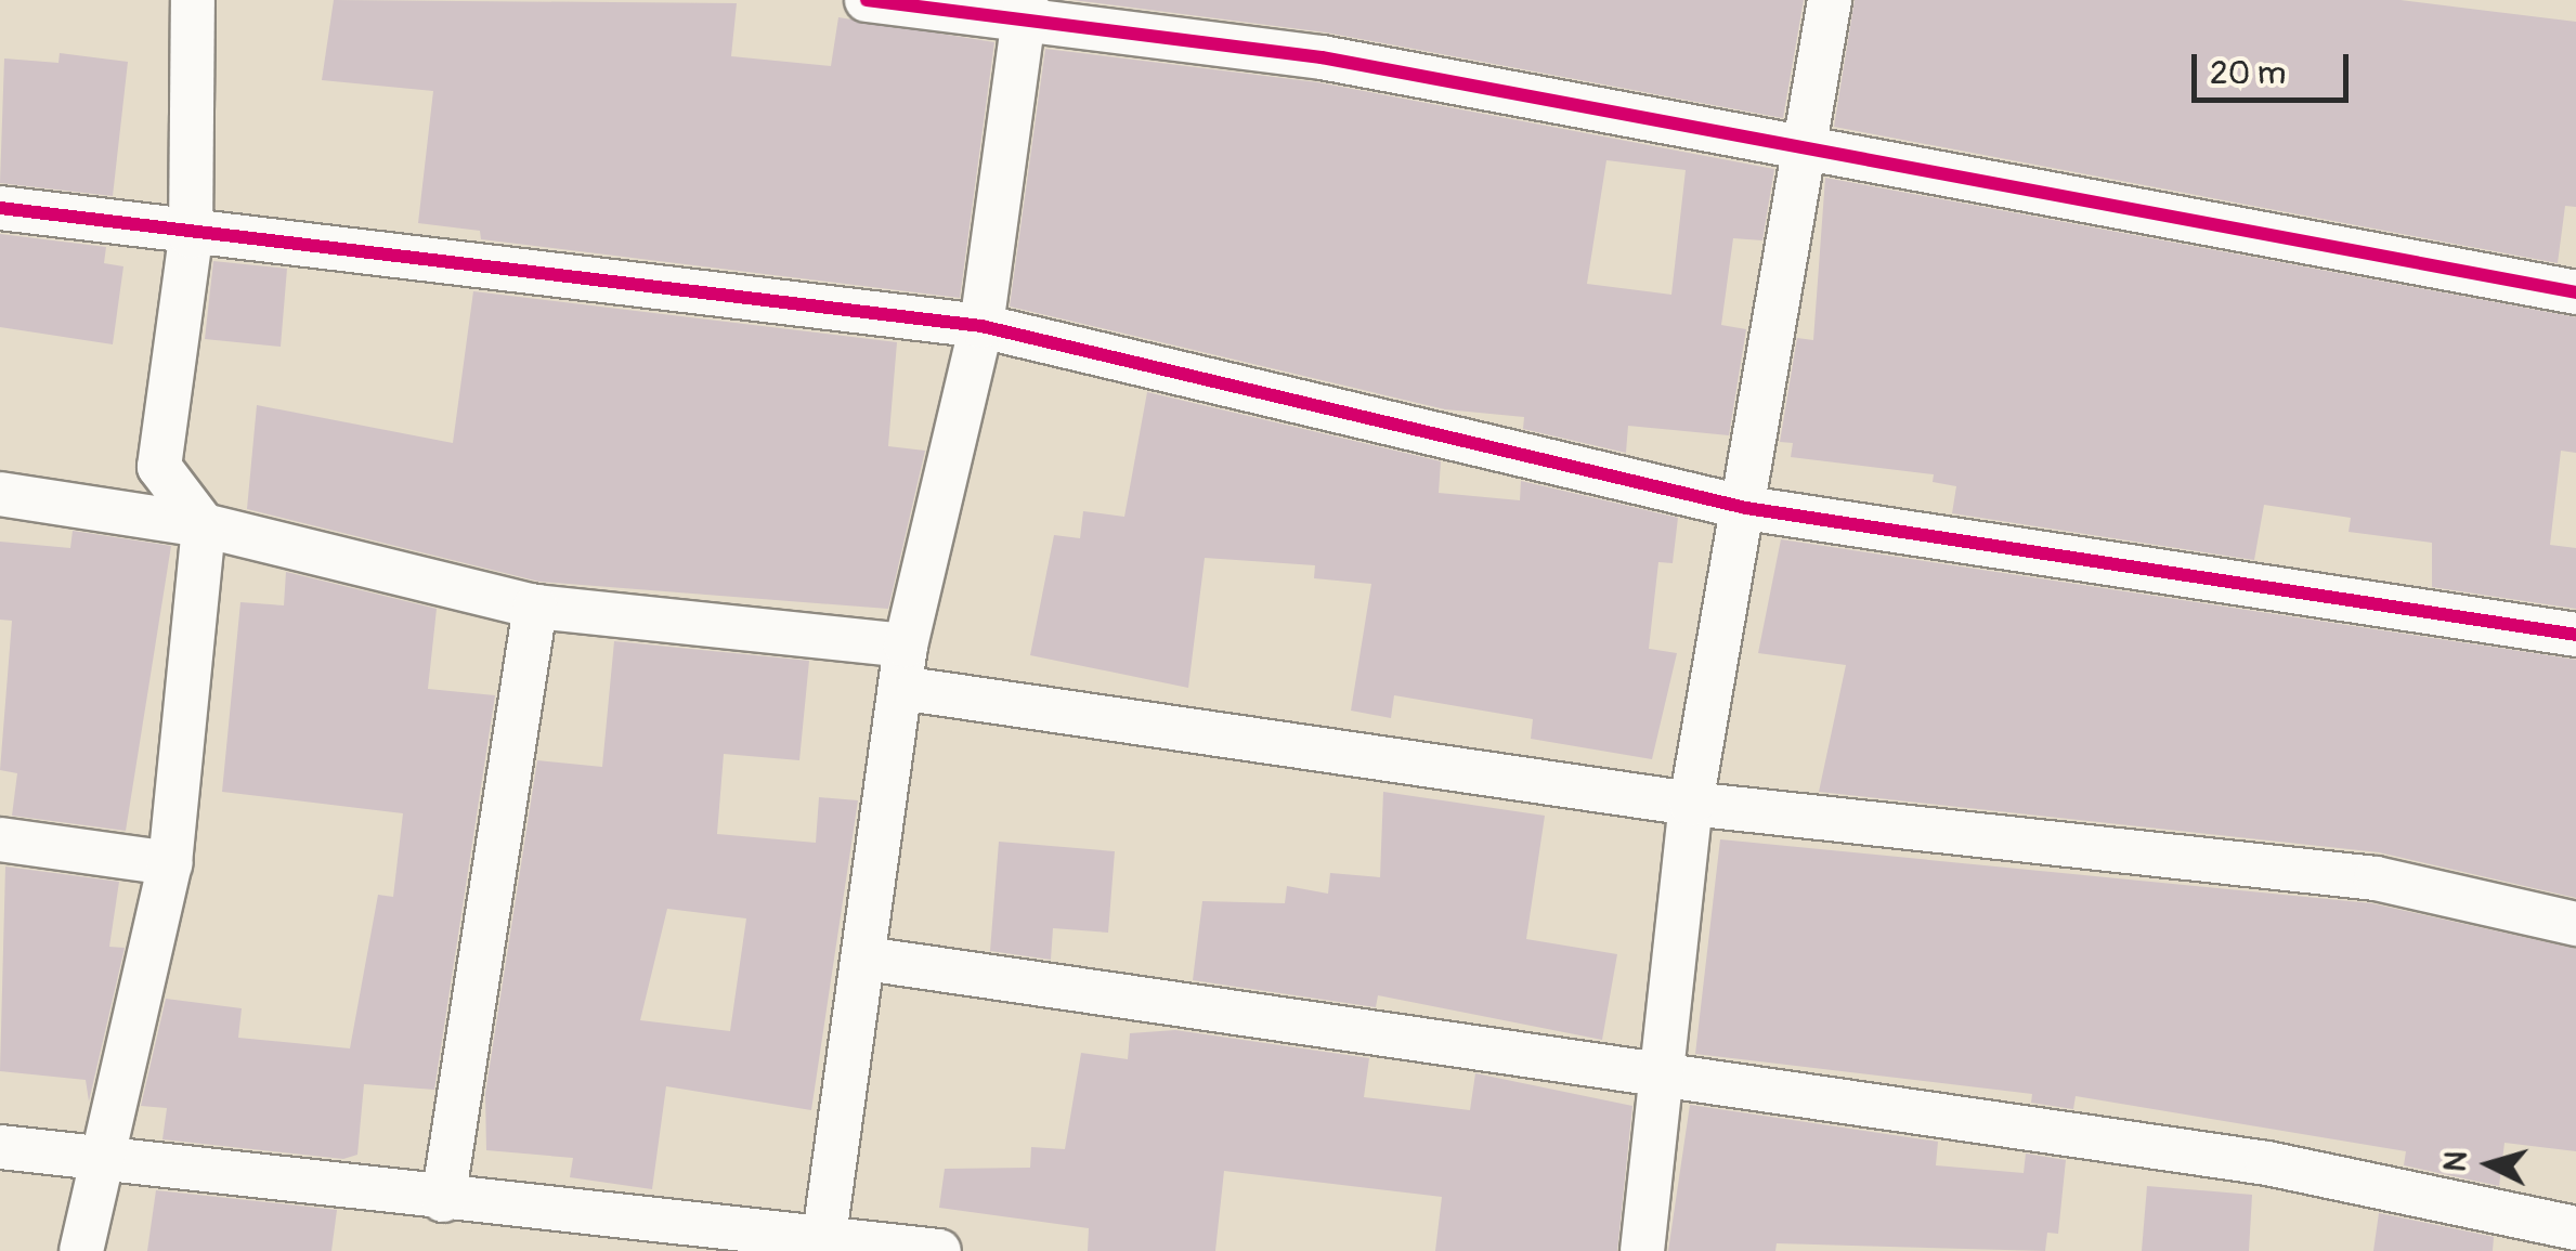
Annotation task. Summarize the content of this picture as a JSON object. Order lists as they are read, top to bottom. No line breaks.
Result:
{"scale_bar":"20 m","north":"left"}
